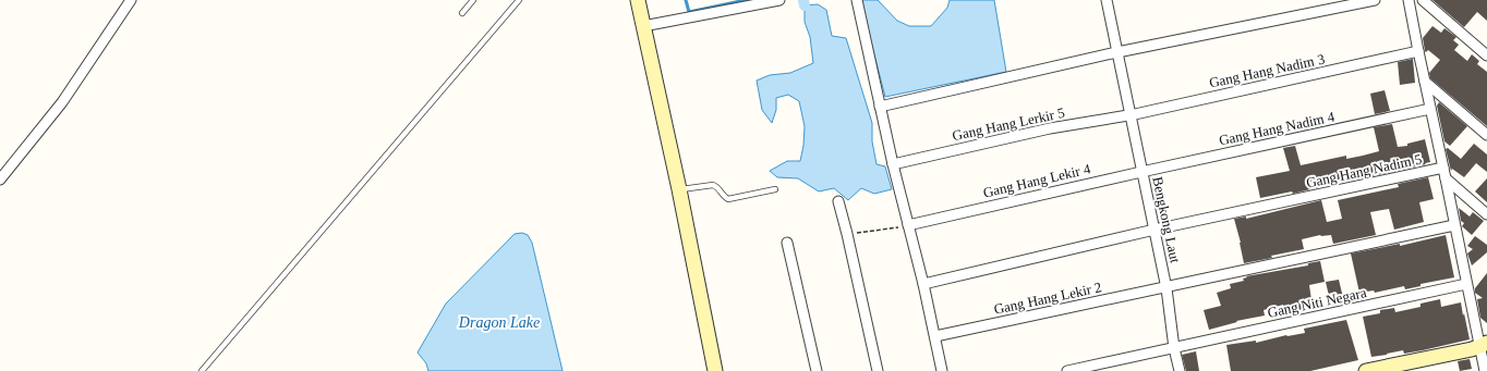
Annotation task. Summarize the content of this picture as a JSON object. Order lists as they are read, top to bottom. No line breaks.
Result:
{"streets":{"street":["Gang Hang Nadim 3","Gang Hang Lerkir 5","Gang Hang Nadim 4","Gang Hang Nadim 5","Gang Hang Lekir 4","Bengkong Laut","Gang Hang Lekir 2","Gang Niti Negara"]},"crossings":[["Gang Hang Nadim 3","Gang Hang Lerkir 5"],["Gang Hang Nadim 3","Bengkong Laut"],["Gang Hang Lerkir 5","Bengkong Laut"],["Gang Hang Nadim 4","Gang Hang Lekir 4"],["Gang Hang Nadim 4","Bengkong Laut"],["Gang Hang Nadim 5","Bengkong Laut"],["Gang Hang Lekir 4","Bengkong Laut"],["Bengkong Laut","Gang Hang Lekir 2"],["Bengkong Laut","Gang Niti Negara"]],"water":["Dragon Lake"]}
